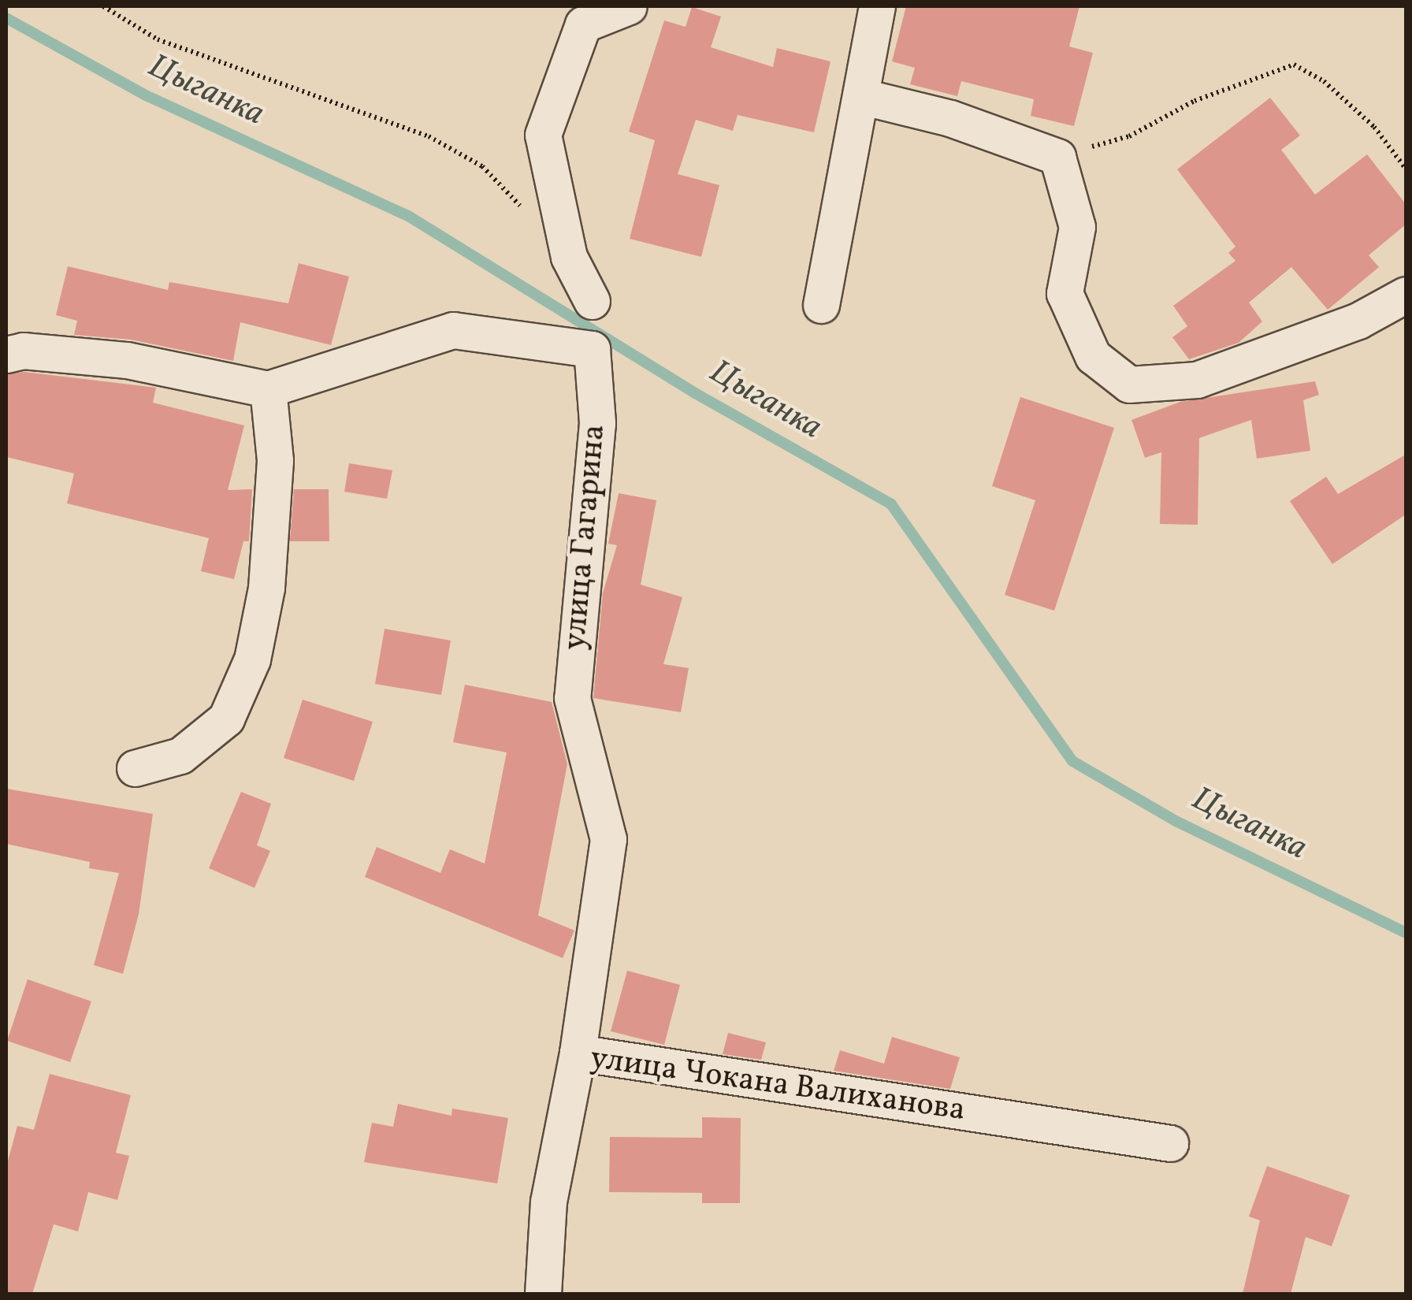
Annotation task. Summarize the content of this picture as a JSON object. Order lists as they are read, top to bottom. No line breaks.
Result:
{"streets":{"street":["улица Гагарина","улица Чокана Валиханова"]},"crossings":[["улица Гагарина","улица Чокана Валиханова"]],"water":["Цыганка"]}
